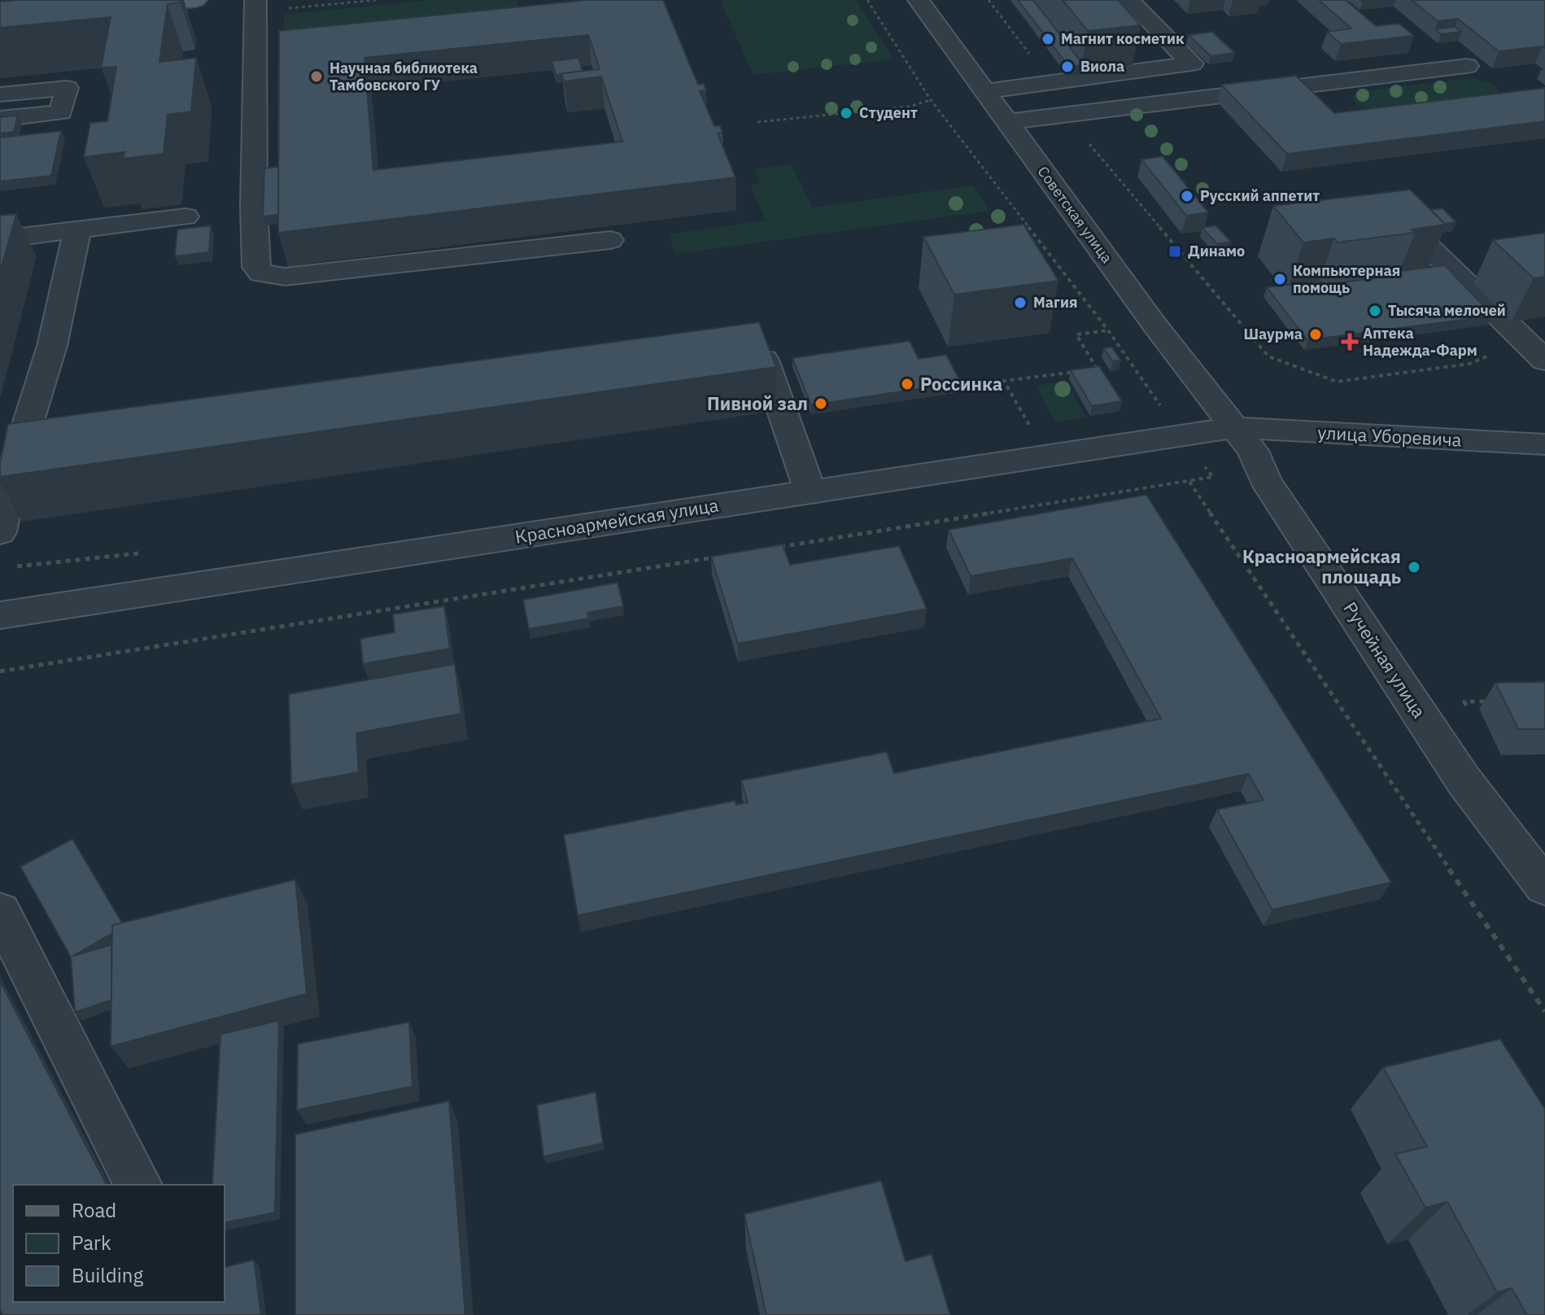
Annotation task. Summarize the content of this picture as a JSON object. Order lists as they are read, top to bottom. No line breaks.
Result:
{"streets":{"street":["Советская улица","улица Уборевича","Красноармейская улица","Ручейная улица"]},"crossings":[["Советская улица","улица Уборевича"],["Советская улица","Красноармейская улица"],["Советская улица","Ручейная улица"],["улица Уборевича","Красноармейская улица"],["улица Уборевича","Ручейная улица"],["Красноармейская улица","Ручейная улица"]],"places":{"other":["Магнит косметик","Виола","Научная библиотека Тамбовского ГУ","Студент","Русский аппетит","Компьютерная помощь","Магия","Тысяча мелочей","Шаурма","Россинка","Пивной зал","Красноармейская площадь"],"transit":["Динамо"],"health":["Аптека Надежда-Фарм"]},"legend":["Road","Park","Building"]}
